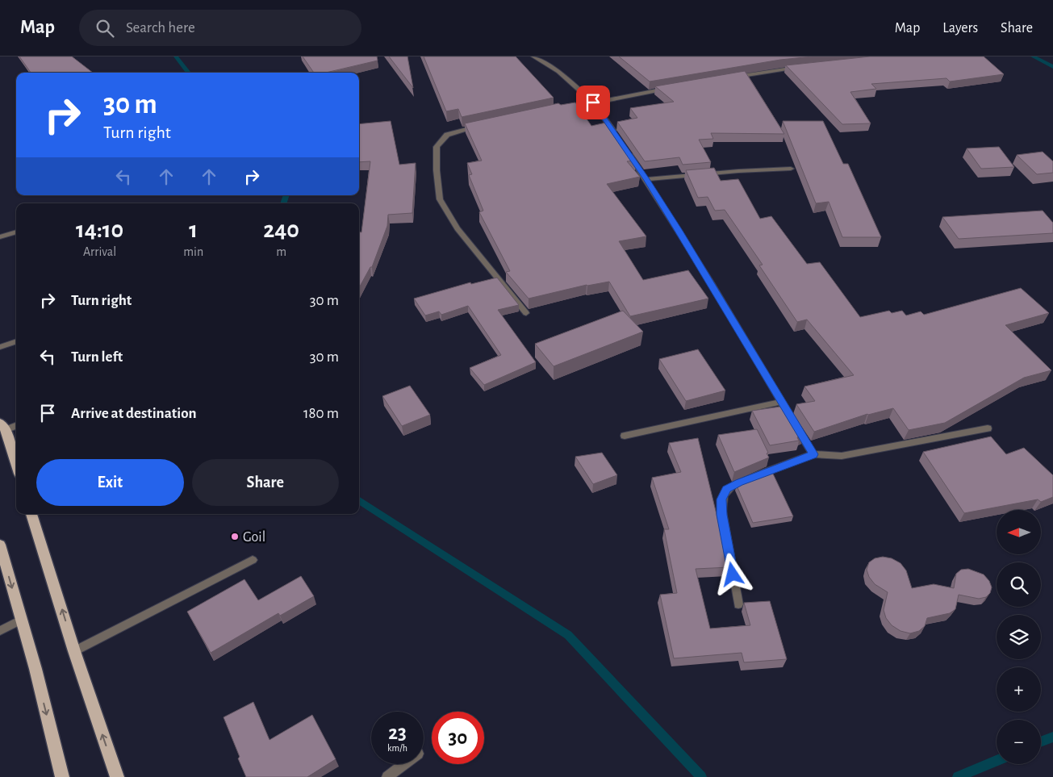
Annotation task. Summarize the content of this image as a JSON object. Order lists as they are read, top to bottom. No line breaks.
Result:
{"places":["Goil"],"north":"left","page":{"header":"Map","search":"Search here","nav":["Map","Layers","Share"],"turn":["30 m","Turn right"],"eta":["14:10","Arrival","1","min","240","m"],"list":[{"name":"Turn right","value":"30 m"},{"name":"Turn left","value":"30 m"},{"name":"Arrive at destination","value":"180 m"}],"buttons":["Exit","Share"],"map_buttons":["+","−"],"speed":"23 km/h","limit":"30"}}
